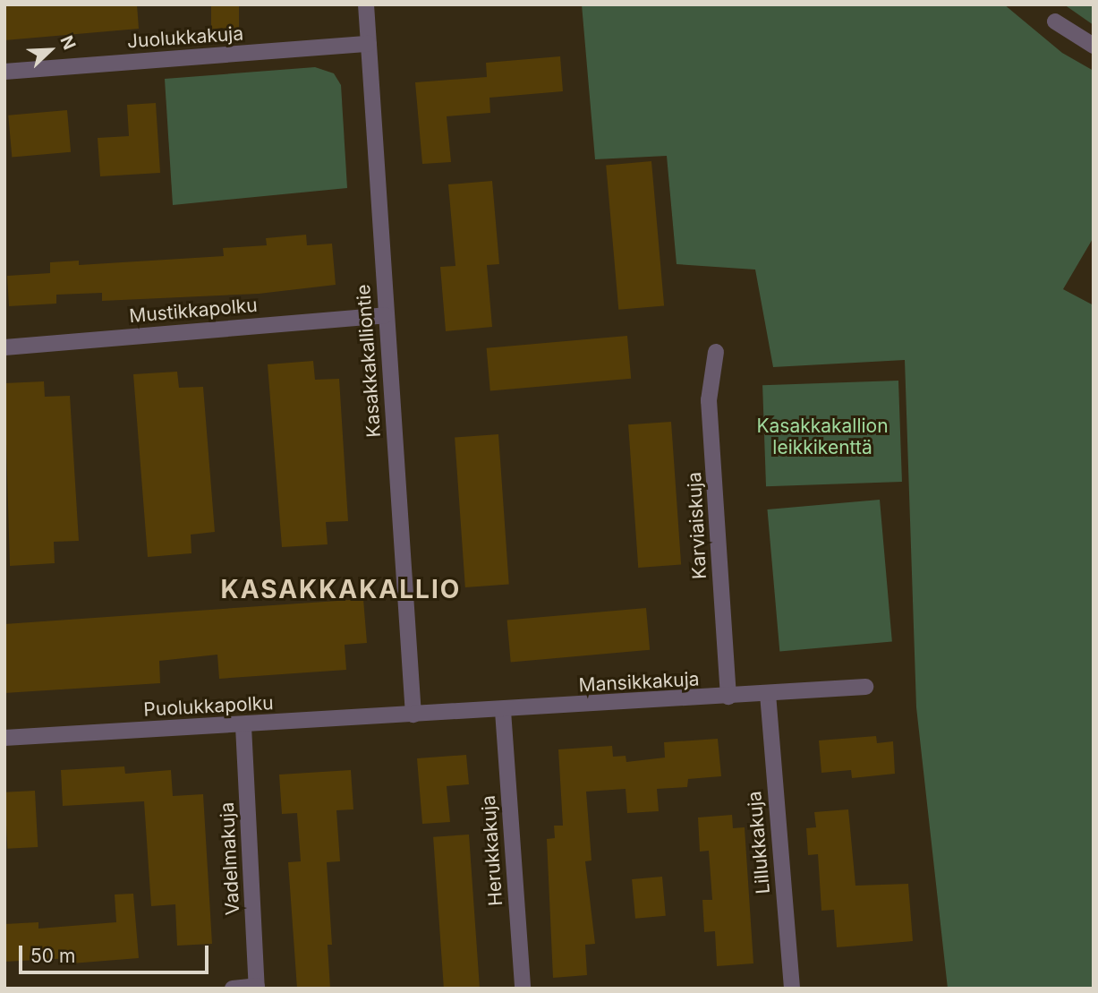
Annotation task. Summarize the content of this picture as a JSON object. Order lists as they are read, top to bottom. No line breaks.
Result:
{"streets":{"street":["Juolukkakuja","Mustikkapolku","Kasakkakalliontie","Karviaiskuja","Mansikkakuja","Puolukkapolku","Lillukkakuja","Herukkakuja","Vadelmakuja"]},"crossings":[["Juolukkakuja","Kasakkakalliontie"],["Mustikkapolku","Kasakkakalliontie"],["Kasakkakalliontie","Mansikkakuja"],["Kasakkakalliontie","Puolukkapolku"],["Karviaiskuja","Mansikkakuja"],["Mansikkakuja","Puolukkapolku"],["Mansikkakuja","Lillukkakuja"],["Mansikkakuja","Herukkakuja"],["Puolukkapolku","Vadelmakuja"]],"districts":["KASAKKAKALLIO"],"parks":["Kasakkakallion leikkikenttä"],"scale_bar":"50 m","north":"top right"}
